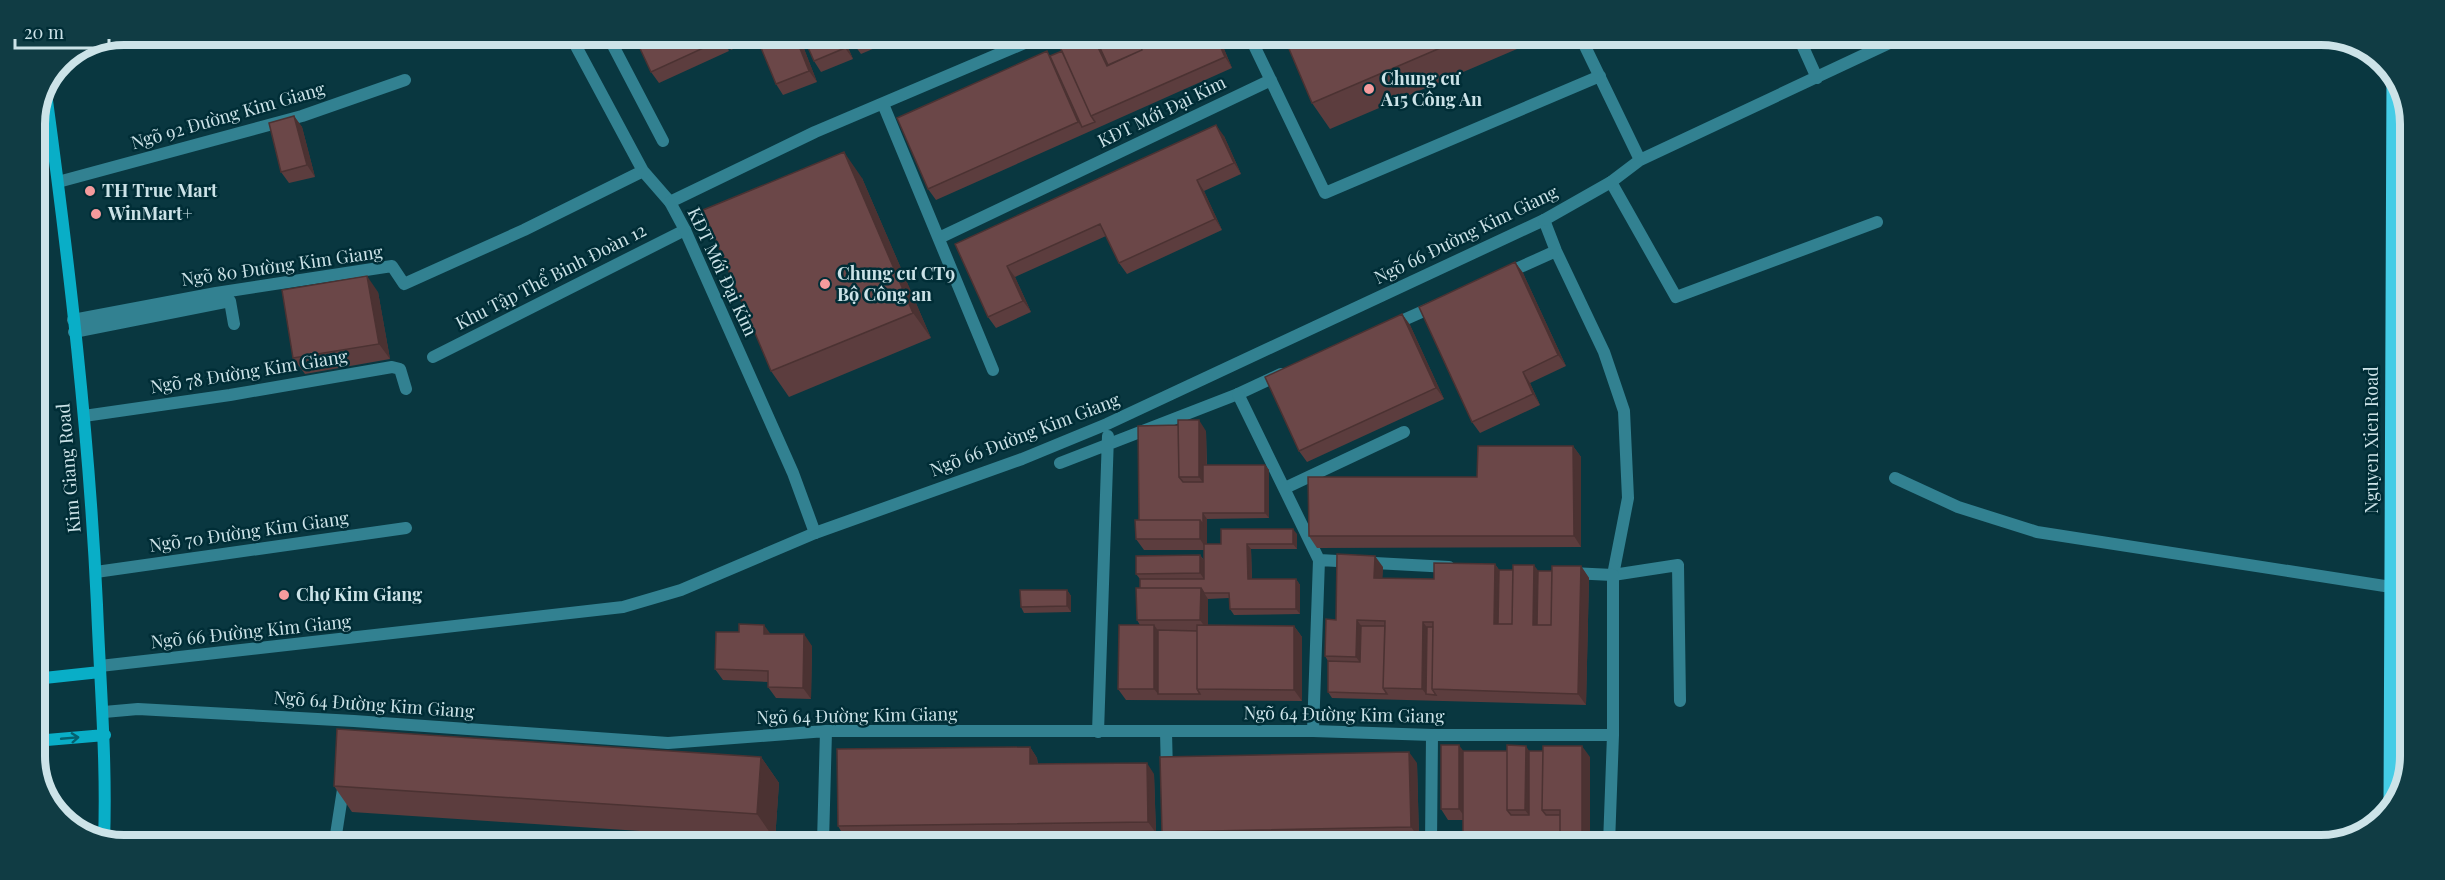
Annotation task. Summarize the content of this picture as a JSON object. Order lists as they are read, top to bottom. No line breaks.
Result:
{"streets":{"main road":["Nguyen Xien Road","Kim Giang Road"],"street":["KĐT Mới Đại Kim","Ngõ 92 Đường Kim Giang","Ngõ 66 Đường Kim Giang","Ngõ 80 Đường Kim Giang","Khu Tập Thể Binh Đoàn 12","Ngõ 78 Đường Kim Giang","Ngõ 70 Đường Kim Giang","Ngõ 64 Đường Kim Giang"]},"crossings":[["KĐT Mới Đại Kim","Ngõ 66 Đường Kim Giang"],["KĐT Mới Đại Kim","Khu Tập Thể Binh Đoàn 12"],["Ngõ 92 Đường Kim Giang","Kim Giang Road"],["Ngõ 66 Đường Kim Giang","Kim Giang Road"],["Ngõ 80 Đường Kim Giang","Kim Giang Road"],["Ngõ 78 Đường Kim Giang","Kim Giang Road"],["Kim Giang Road","Ngõ 70 Đường Kim Giang"],["Kim Giang Road","Ngõ 64 Đường Kim Giang"]],"places":["Chung cư A15 Công An","TH True Mart","WinMart+","Chung cư CT9 Bộ Công an","Chợ Kim Giang"],"scale_bar":"20 m"}
